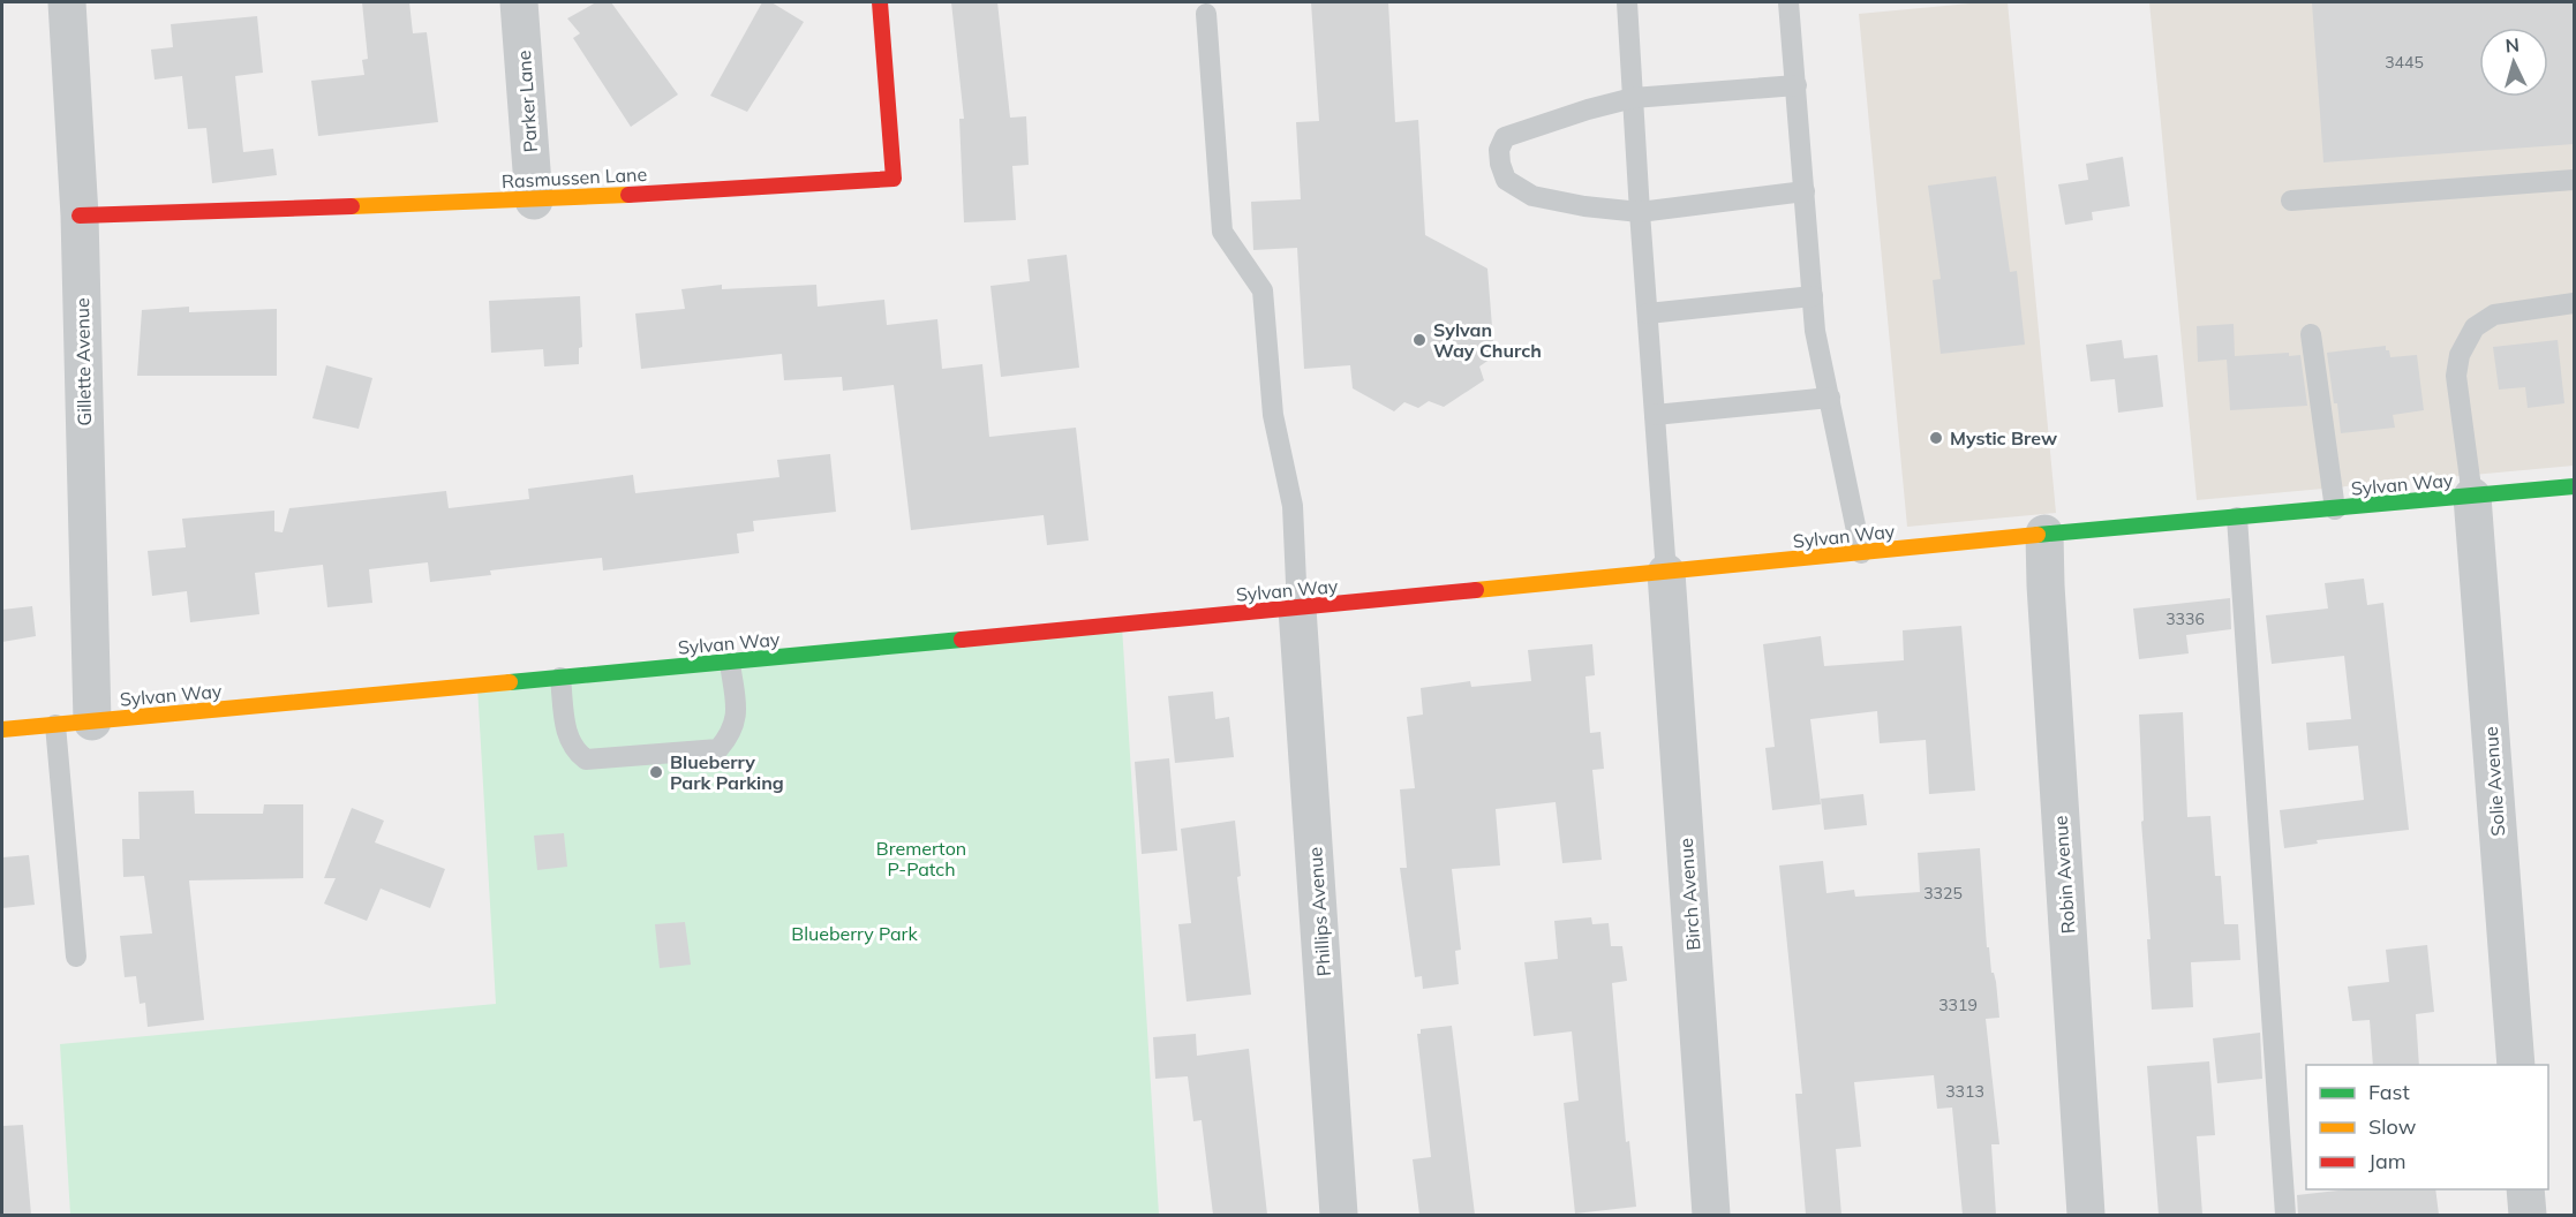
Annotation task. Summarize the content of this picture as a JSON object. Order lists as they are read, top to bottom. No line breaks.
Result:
{"streets":{"main road":["Rasmussen Lane","Sylvan Way"],"street":["Parker Lane","Gillette Avenue","Solie Avenue","Robin Avenue","Birch Avenue","Phillips Avenue"]},"crossings":[["Parker Lane","Rasmussen Lane"],["Rasmussen Lane","Gillette Avenue"],["Gillette Avenue","Sylvan Way"],["Sylvan Way","Solie Avenue"],["Sylvan Way","Robin Avenue"],["Sylvan Way","Birch Avenue"],["Sylvan Way","Phillips Avenue"]],"parks":["Bremerton P-Patch","Blueberry Park"],"places":["Sylvan Way Church","Mystic Brew","Blueberry Park Parking"],"house_numbers":["3445","3336","3325","3319","3313"],"legend":["Fast","Slow","Jam"],"north":"top"}
